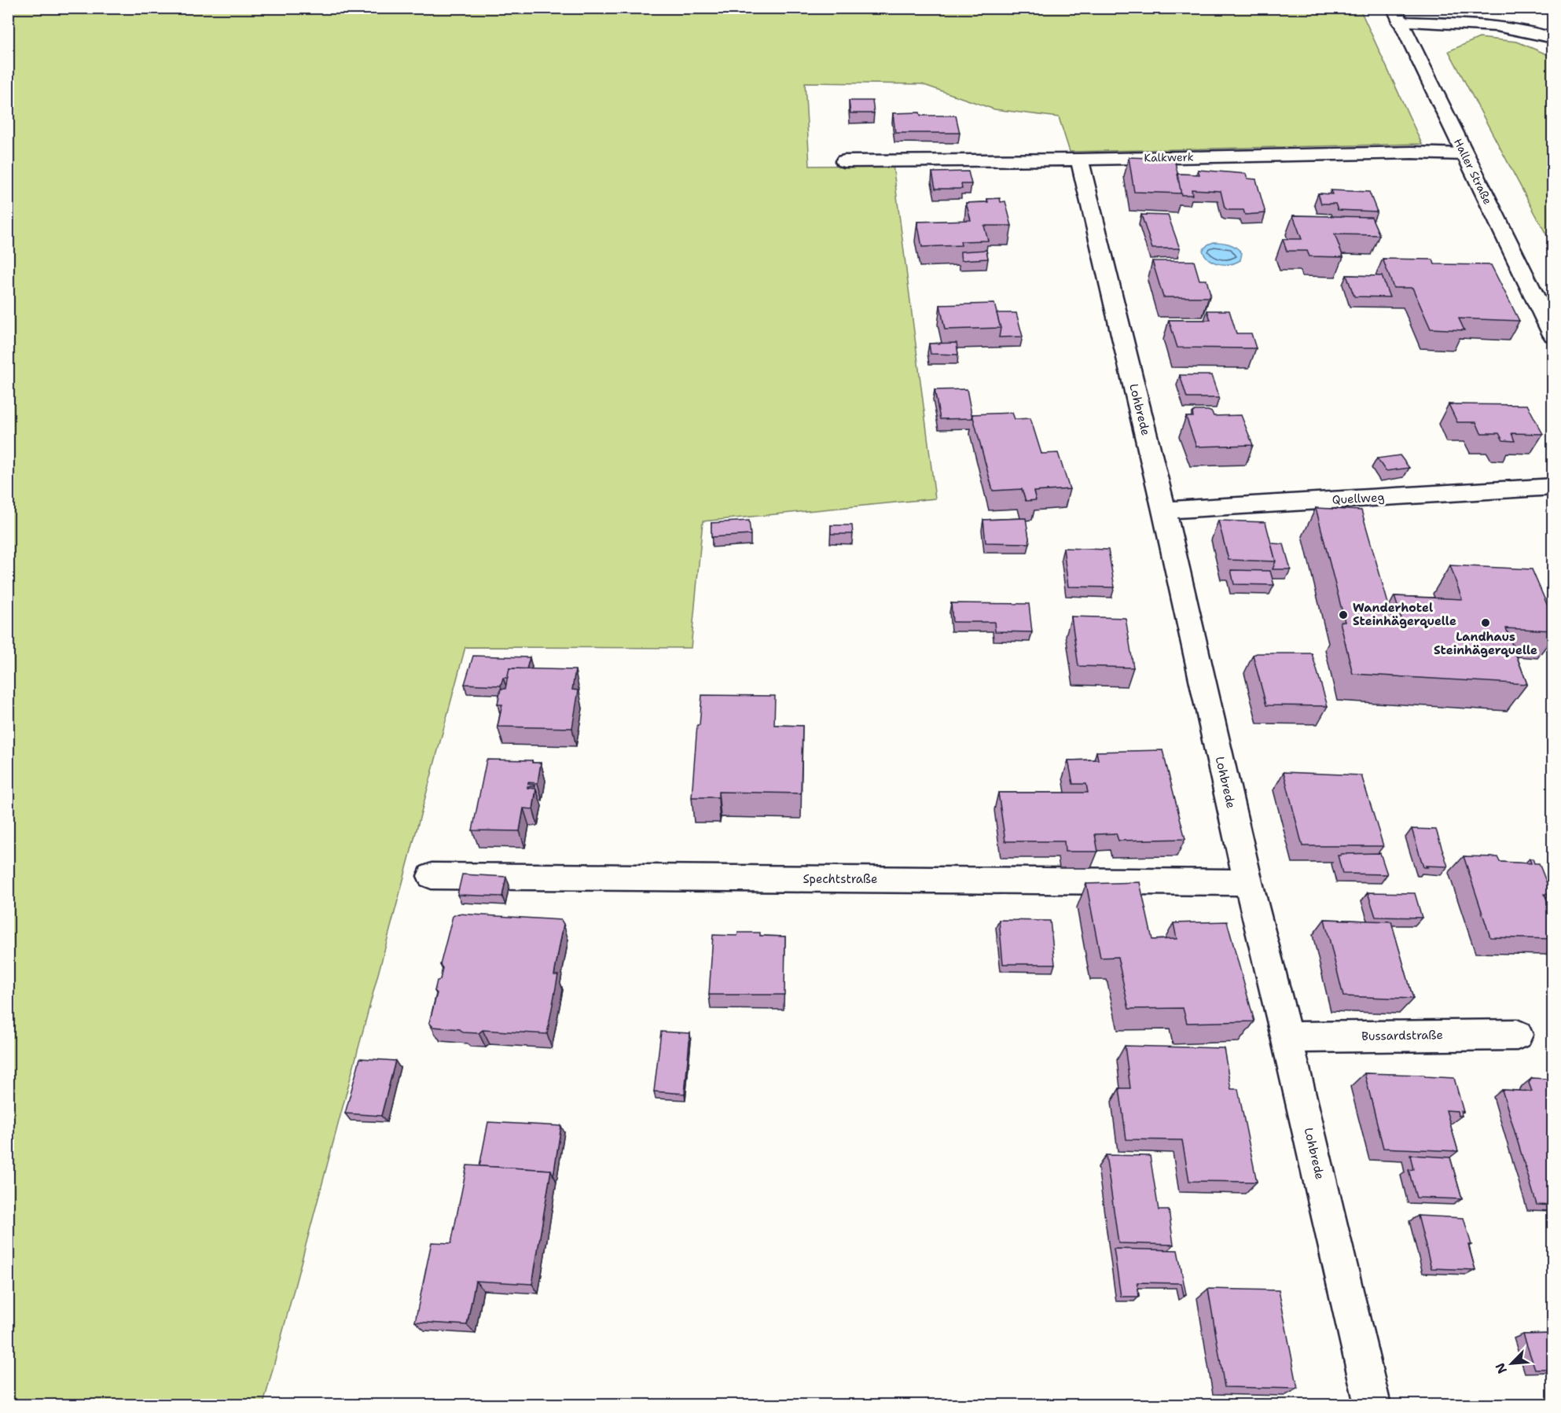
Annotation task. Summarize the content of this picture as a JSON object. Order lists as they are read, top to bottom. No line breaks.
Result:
{"streets":{"street":["Kalkwerk","Haller Straße","Lohbrede","Quellweg","Spechtstraße","Bussardstraße"]},"crossings":[["Kalkwerk","Haller Straße"],["Kalkwerk","Lohbrede"],["Lohbrede","Quellweg"],["Lohbrede","Spechtstraße"],["Lohbrede","Bussardstraße"]],"places":["Wanderhotel Steinhägerquelle","Landhaus Steinhägerquelle"],"north":"bottom left"}
